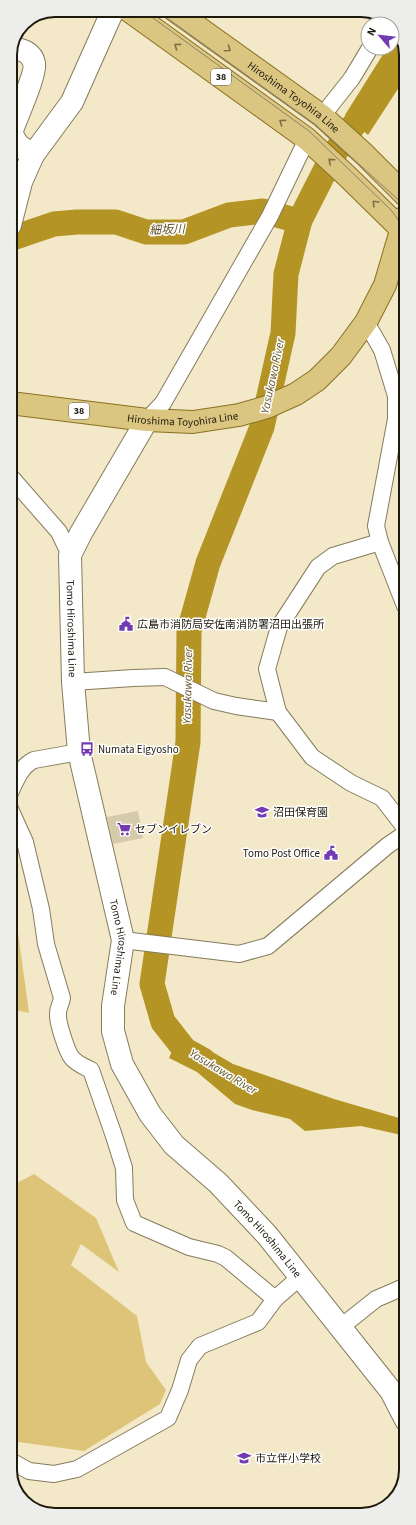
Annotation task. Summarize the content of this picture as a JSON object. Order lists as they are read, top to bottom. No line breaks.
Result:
{"streets":{"main road":["38","Hiroshima Toyohira Line","Tomo Hiroshima Line"]},"crossings":[["Hiroshima Toyohira Line","Tomo Hiroshima Line"]],"water":["細坂川","Yasukawa River"],"places":{"public building":["広島市消防局安佐南消防署沼田出張所","Tomo Post Office"],"bus stop":["Numata Eigyosho"],"school or university":["沼田保育園","市立伴小学校"],"supermarket":["セブンイレブン"]},"north":"top left"}
